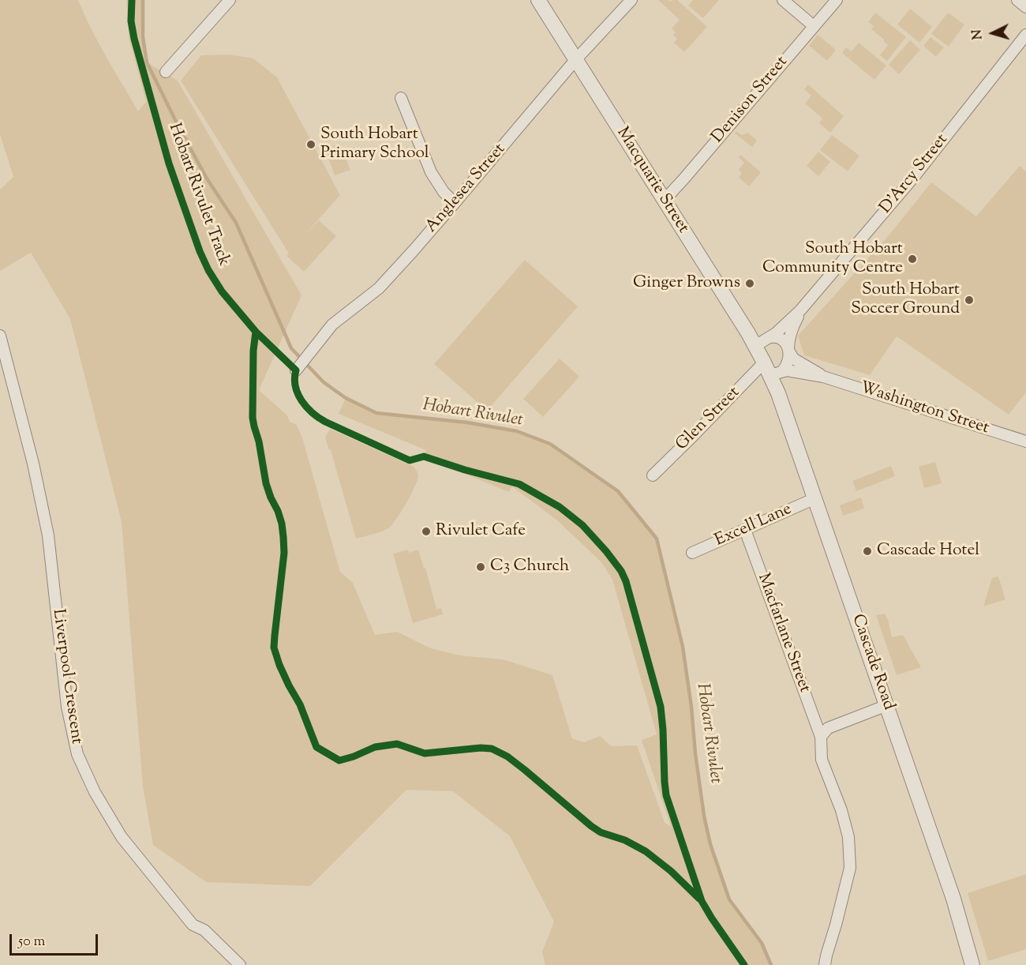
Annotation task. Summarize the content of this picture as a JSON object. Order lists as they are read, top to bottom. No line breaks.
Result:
{"streets":{"street":["Denison Street","D'Arcy Street","Macquarie Street","Anglesea Street","Washington Street","Glen Street","Excell Lane","Macfarlane Street","Cascade Road","Liverpool Crescent"],"cycle path":["Hobart Rivulet Track"]},"crossings":[["Denison Street","Macquarie Street"],["D'Arcy Street","Macquarie Street"],["D'Arcy Street","Washington Street"],["D'Arcy Street","Glen Street"],["D'Arcy Street","Cascade Road"],["Macquarie Street","Anglesea Street"],["Macquarie Street","Washington Street"],["Macquarie Street","Glen Street"],["Macquarie Street","Cascade Road"],["Washington Street","Glen Street"],["Washington Street","Cascade Road"],["Glen Street","Cascade Road"],["Excell Lane","Macfarlane Street"],["Excell Lane","Cascade Road"]],"water":["Hobart Rivulet"],"places":["South Hobart Primary School","South Hobart Community Centre","Ginger Browns","South Hobart Soccer Ground","Rivulet Cafe","Cascade Hotel","C3 Church"],"scale_bar":"50 m","north":"left"}
